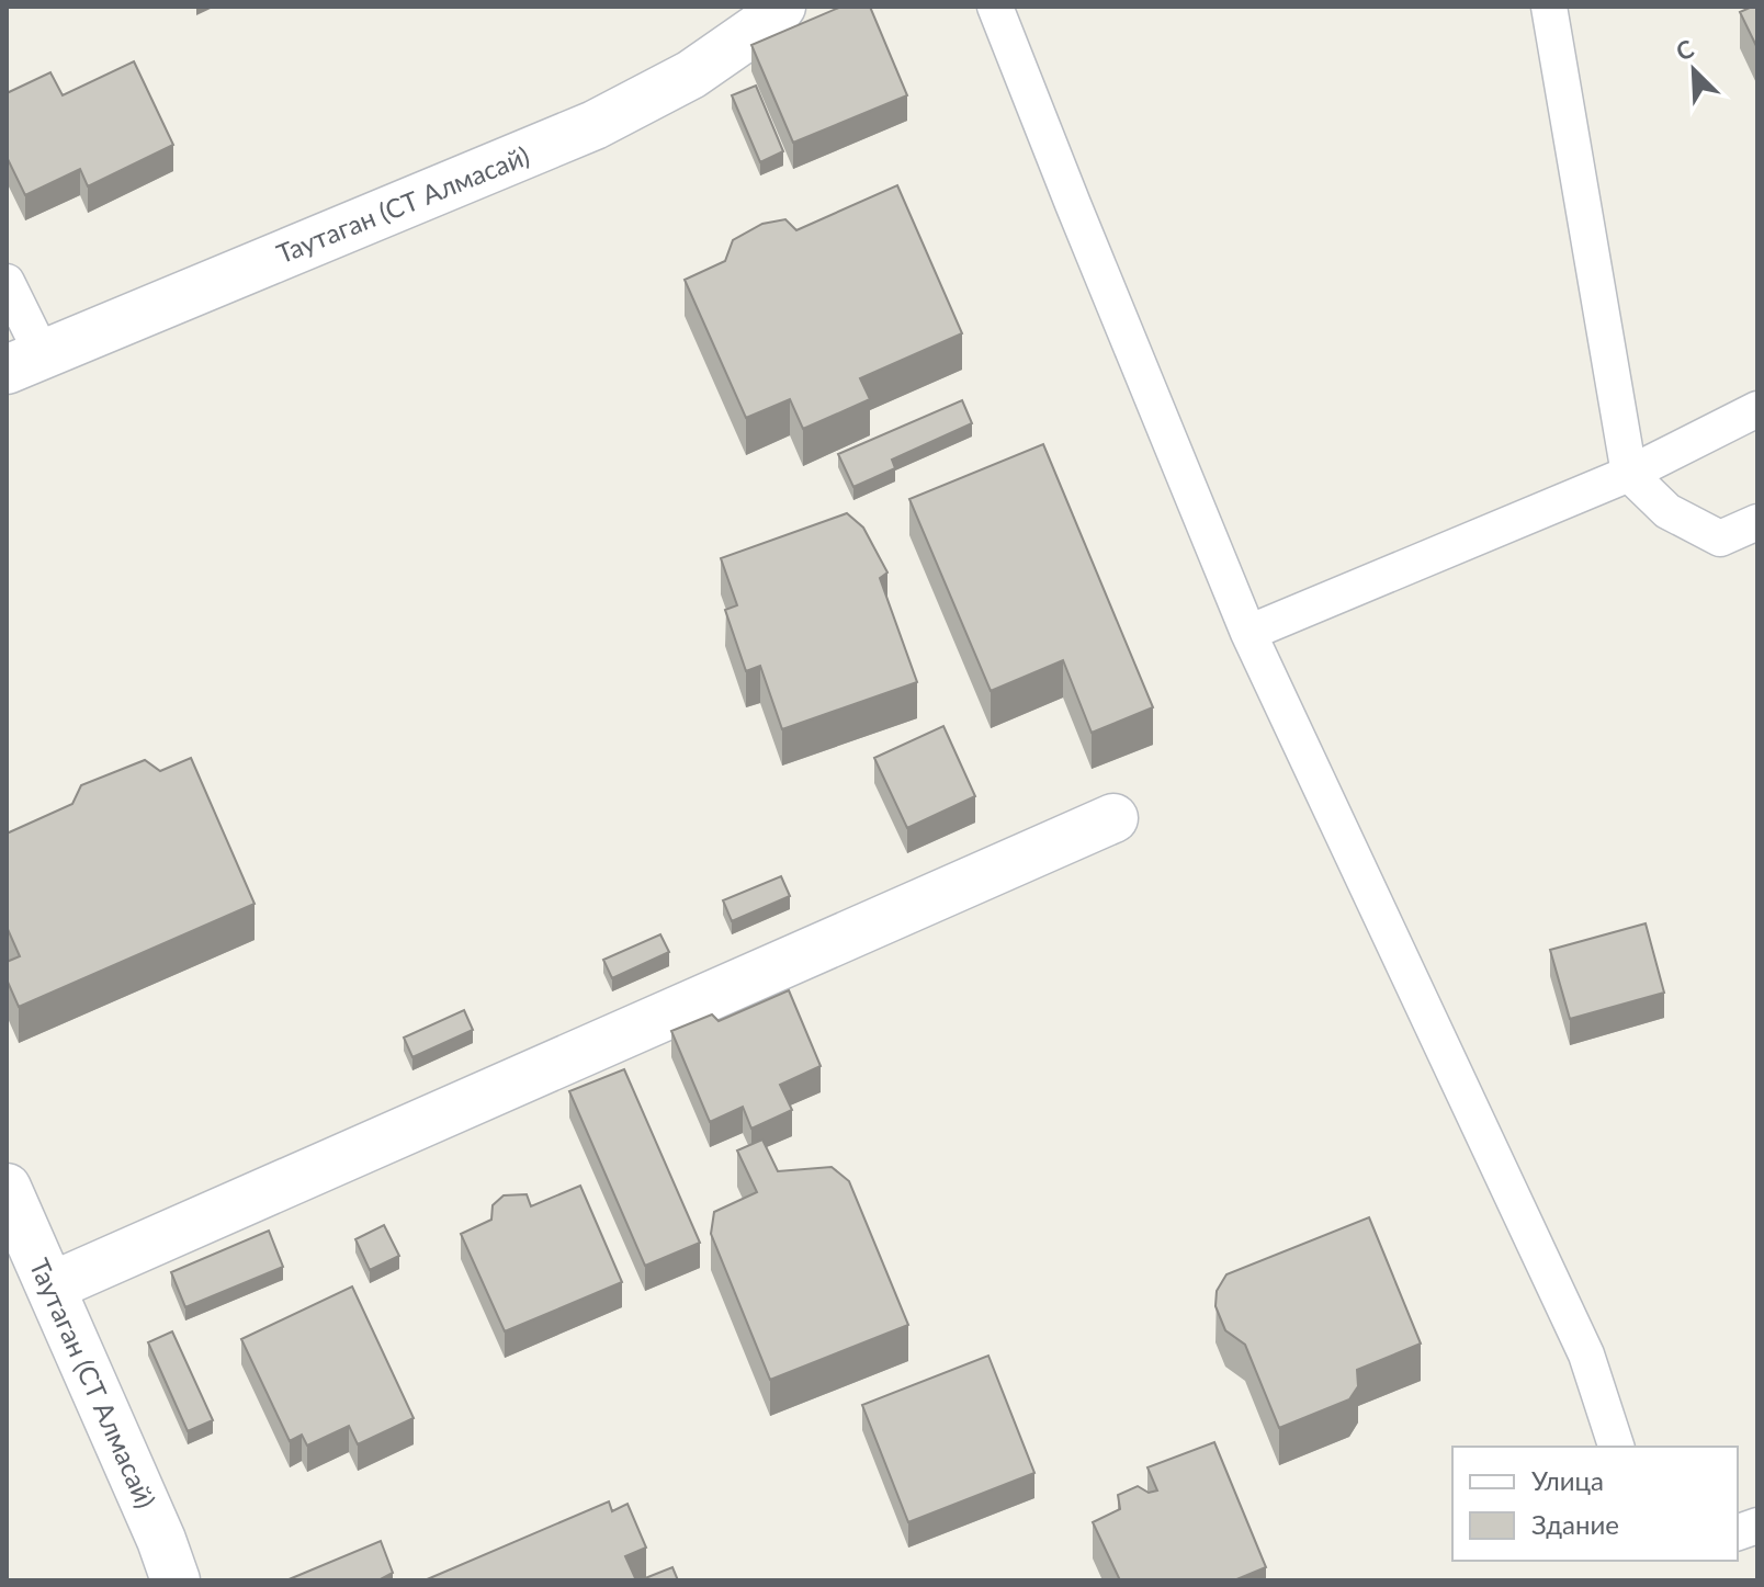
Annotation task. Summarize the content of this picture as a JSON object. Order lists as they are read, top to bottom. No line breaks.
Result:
{"streets":{"street":["Таутаган (СТ Алмасай)"]},"legend":["Улица","Здание"],"north":"top left"}
